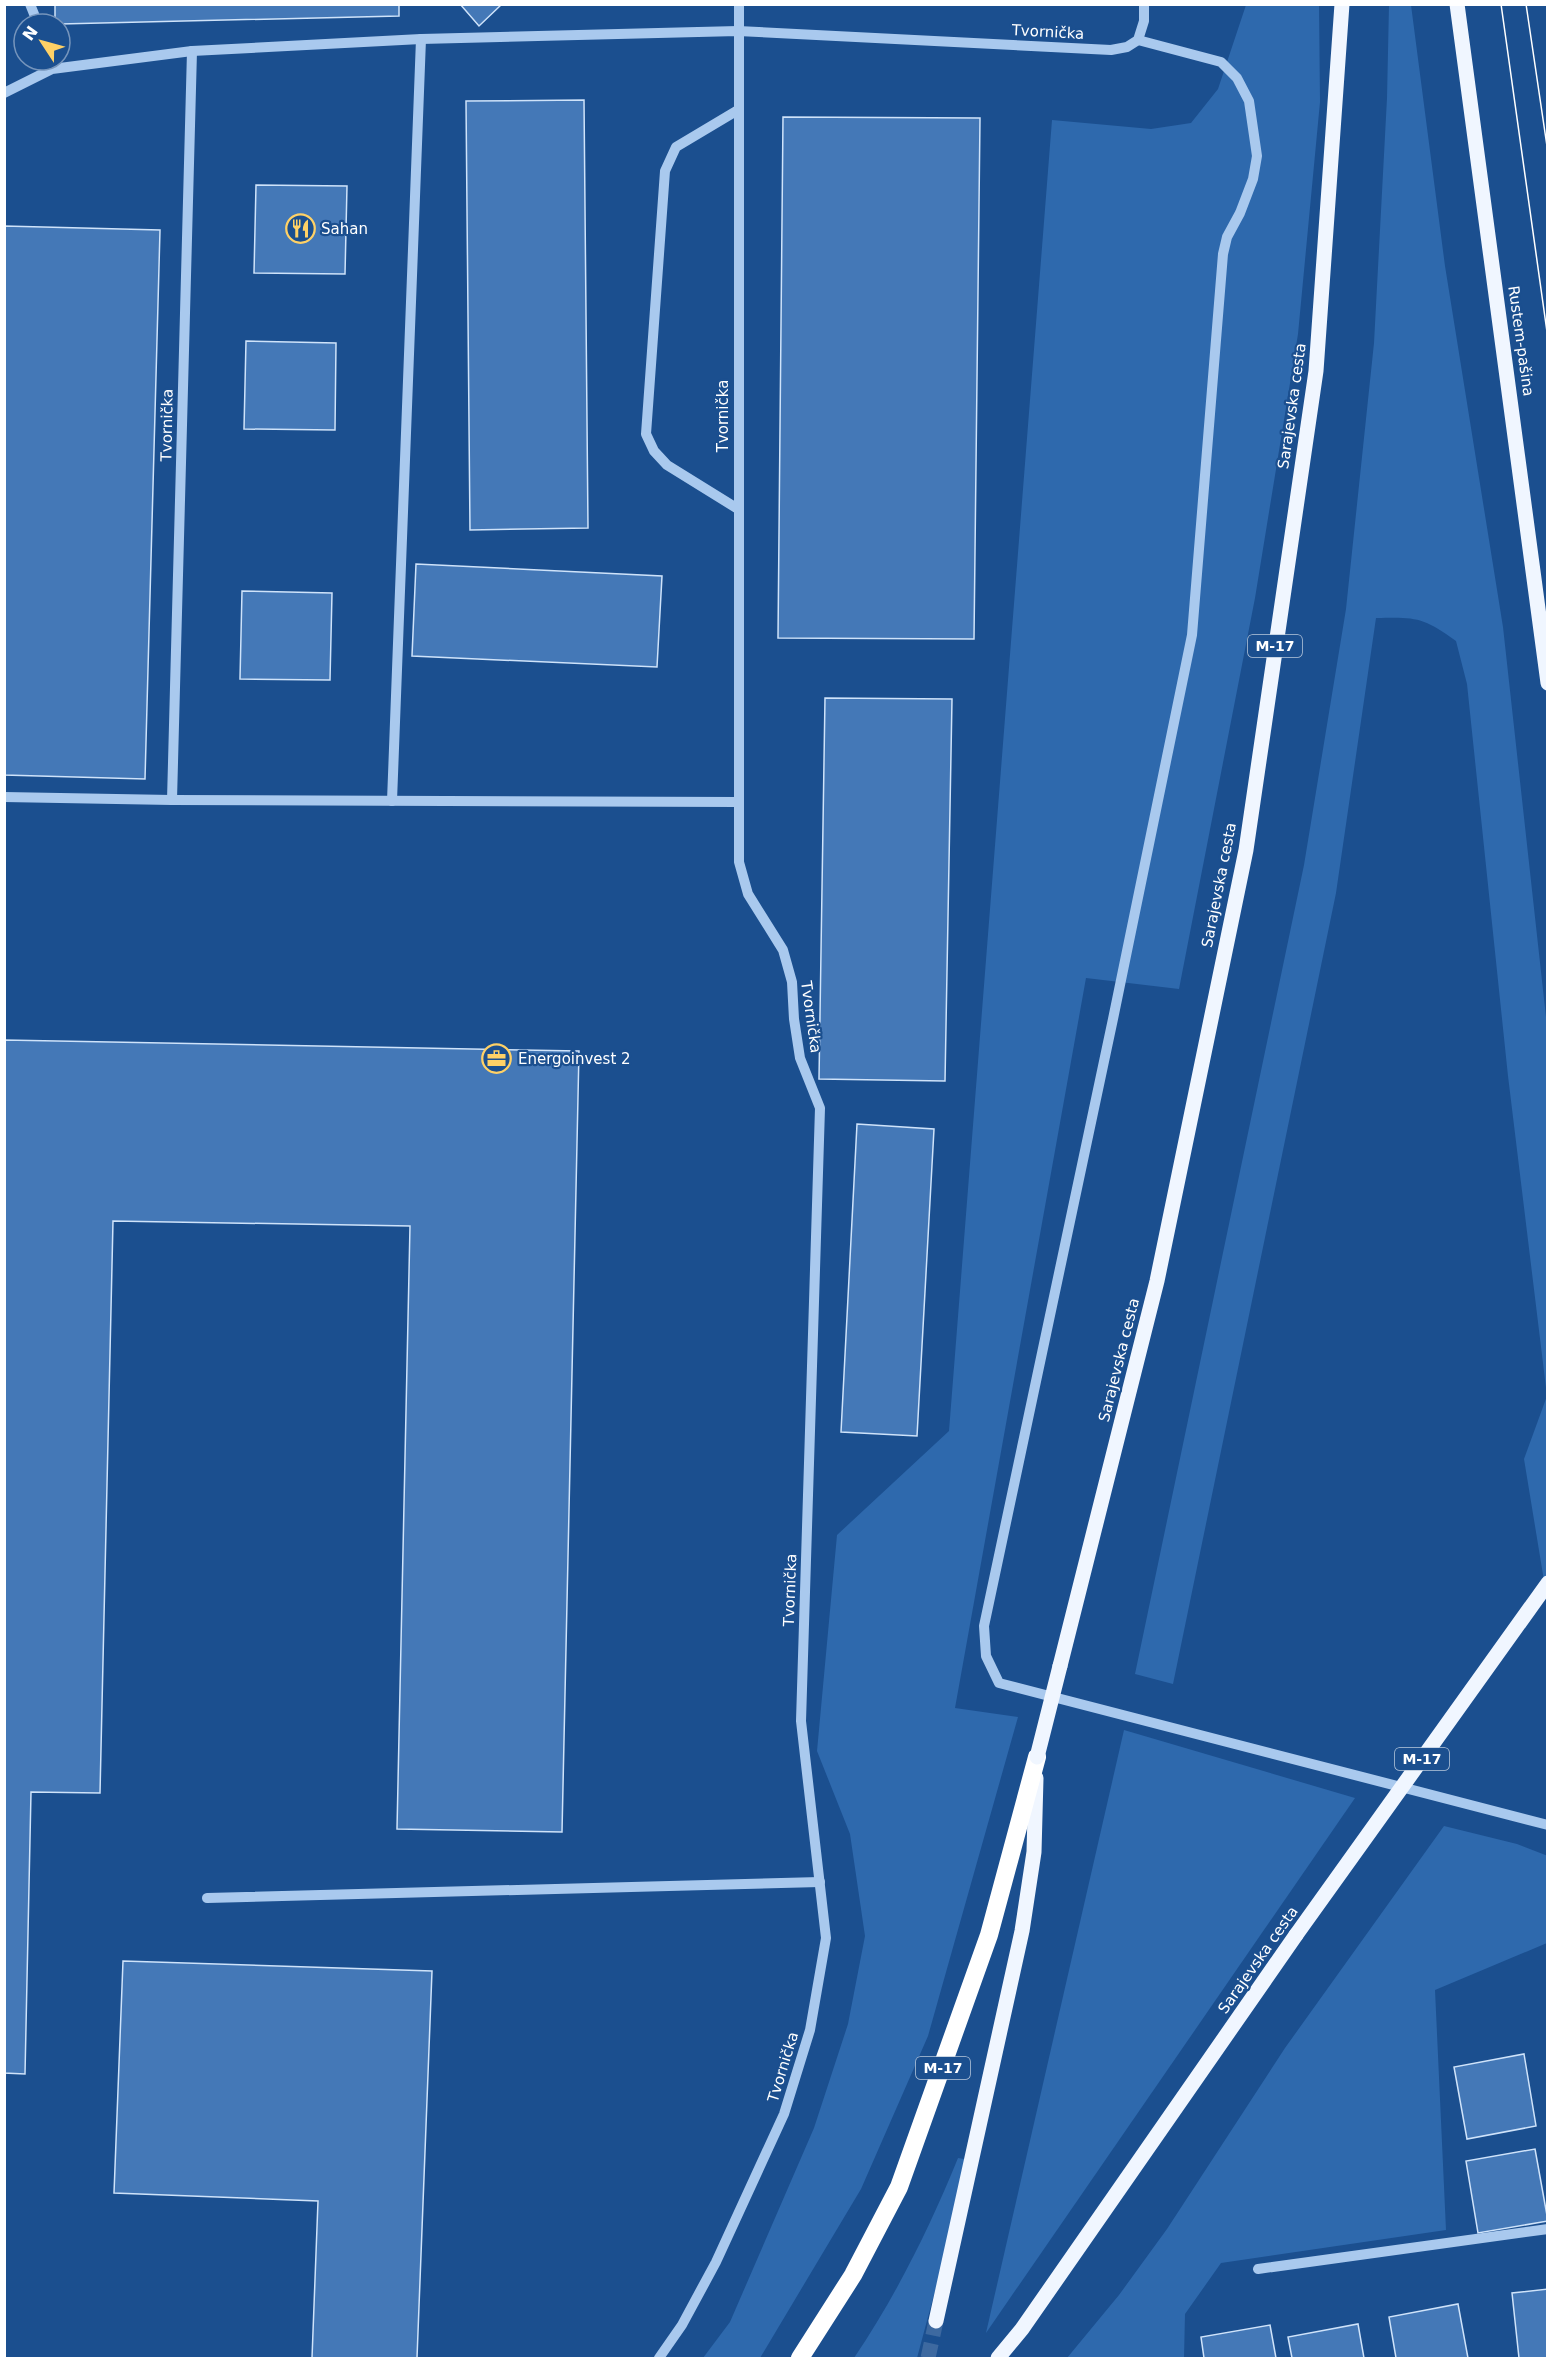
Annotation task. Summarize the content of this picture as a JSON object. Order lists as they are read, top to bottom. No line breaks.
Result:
{"streets":{"highway":["M-17"],"main road":["Rustem-pašina","Sarajevska cesta"],"lane":["Tvornička"]},"crossings":[["Sarajevska cesta","M-17"]],"places":{"restaurant":["Sahan"],"office":["Energoinvest 2"]},"north":"top left"}
